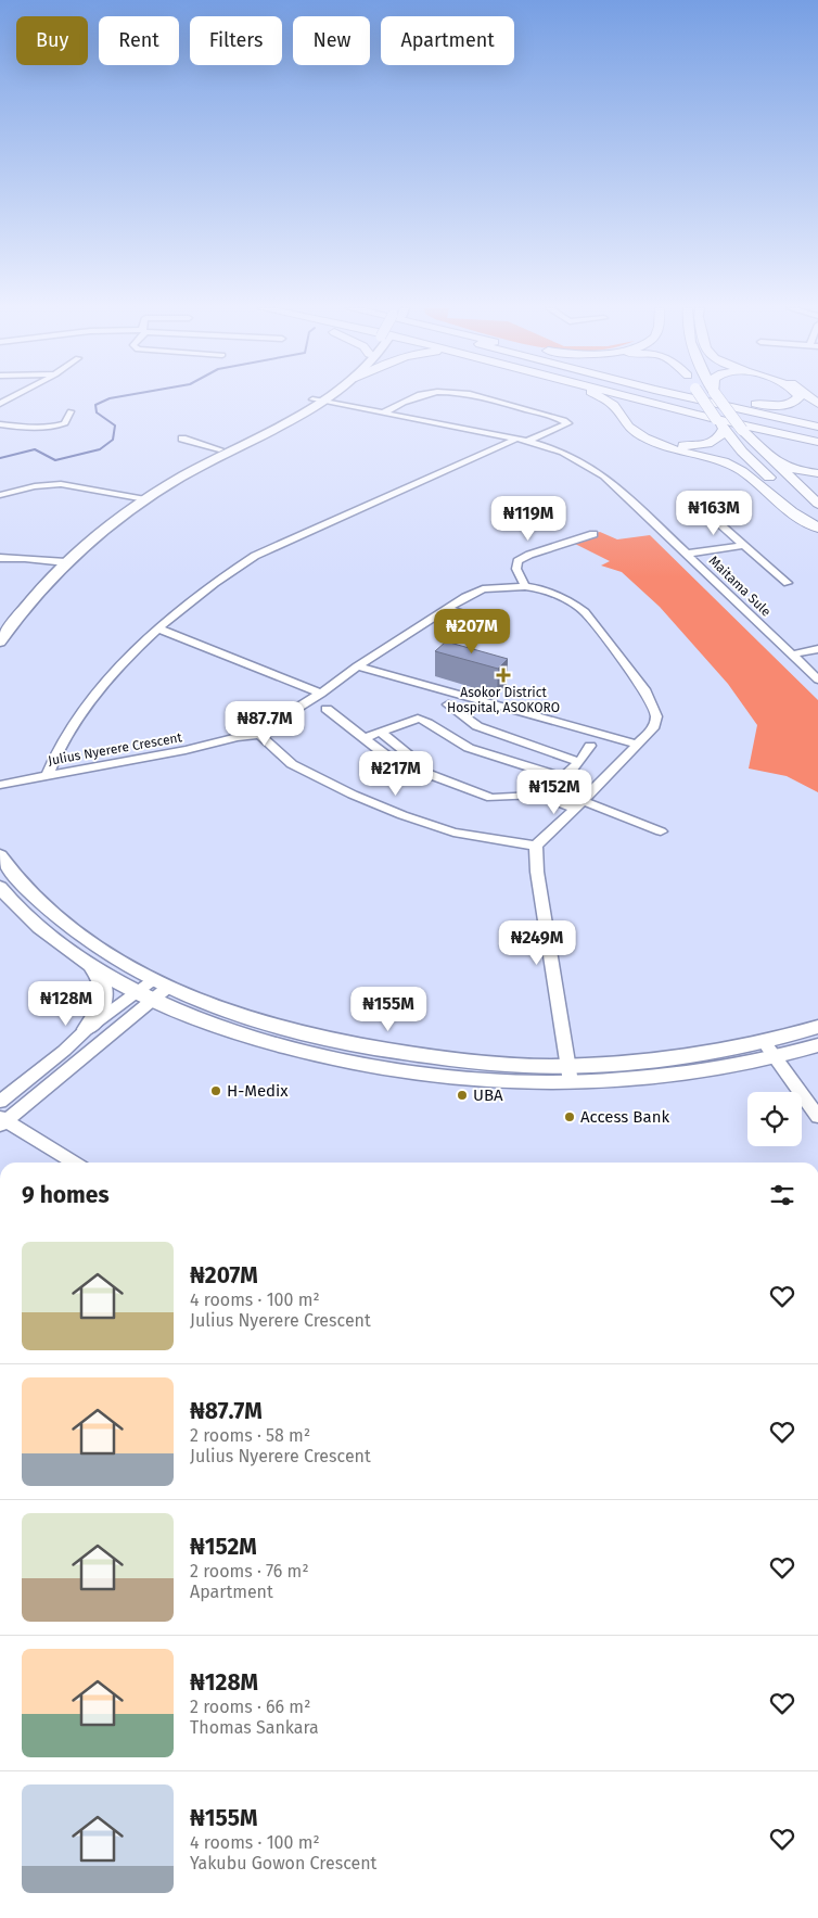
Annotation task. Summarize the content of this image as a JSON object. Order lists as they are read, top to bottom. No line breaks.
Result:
{"streets":{"street":["Maitama Sule","Julius Nyerere Crescent"]},"places":{"health":["Asokor District Hospital, ASOKORO"],"other":["H-Medix","UBA","Access Bank"]},"page":{"chip":["Buy","Rent","Filters","New","Apartment"],"price":["₦163M","₦119M","₦207M","₦87.7M","₦217M","₦152M","₦249M","₦128M","₦155M"],"heading":"9 homes","list":[{"name":"₦207M","note":"4 rooms · 100 m² · Julius Nyerere Crescent"},{"name":"₦87.7M","note":"2 rooms · 58 m² · Julius Nyerere Crescent"},{"name":"₦152M","note":"2 rooms · 76 m² · Apartment"},{"name":"₦128M","note":"2 rooms · 66 m² · Thomas Sankara"},{"name":"₦155M","note":"4 rooms · 100 m² · Yakubu Gowon Crescent"}]}}
